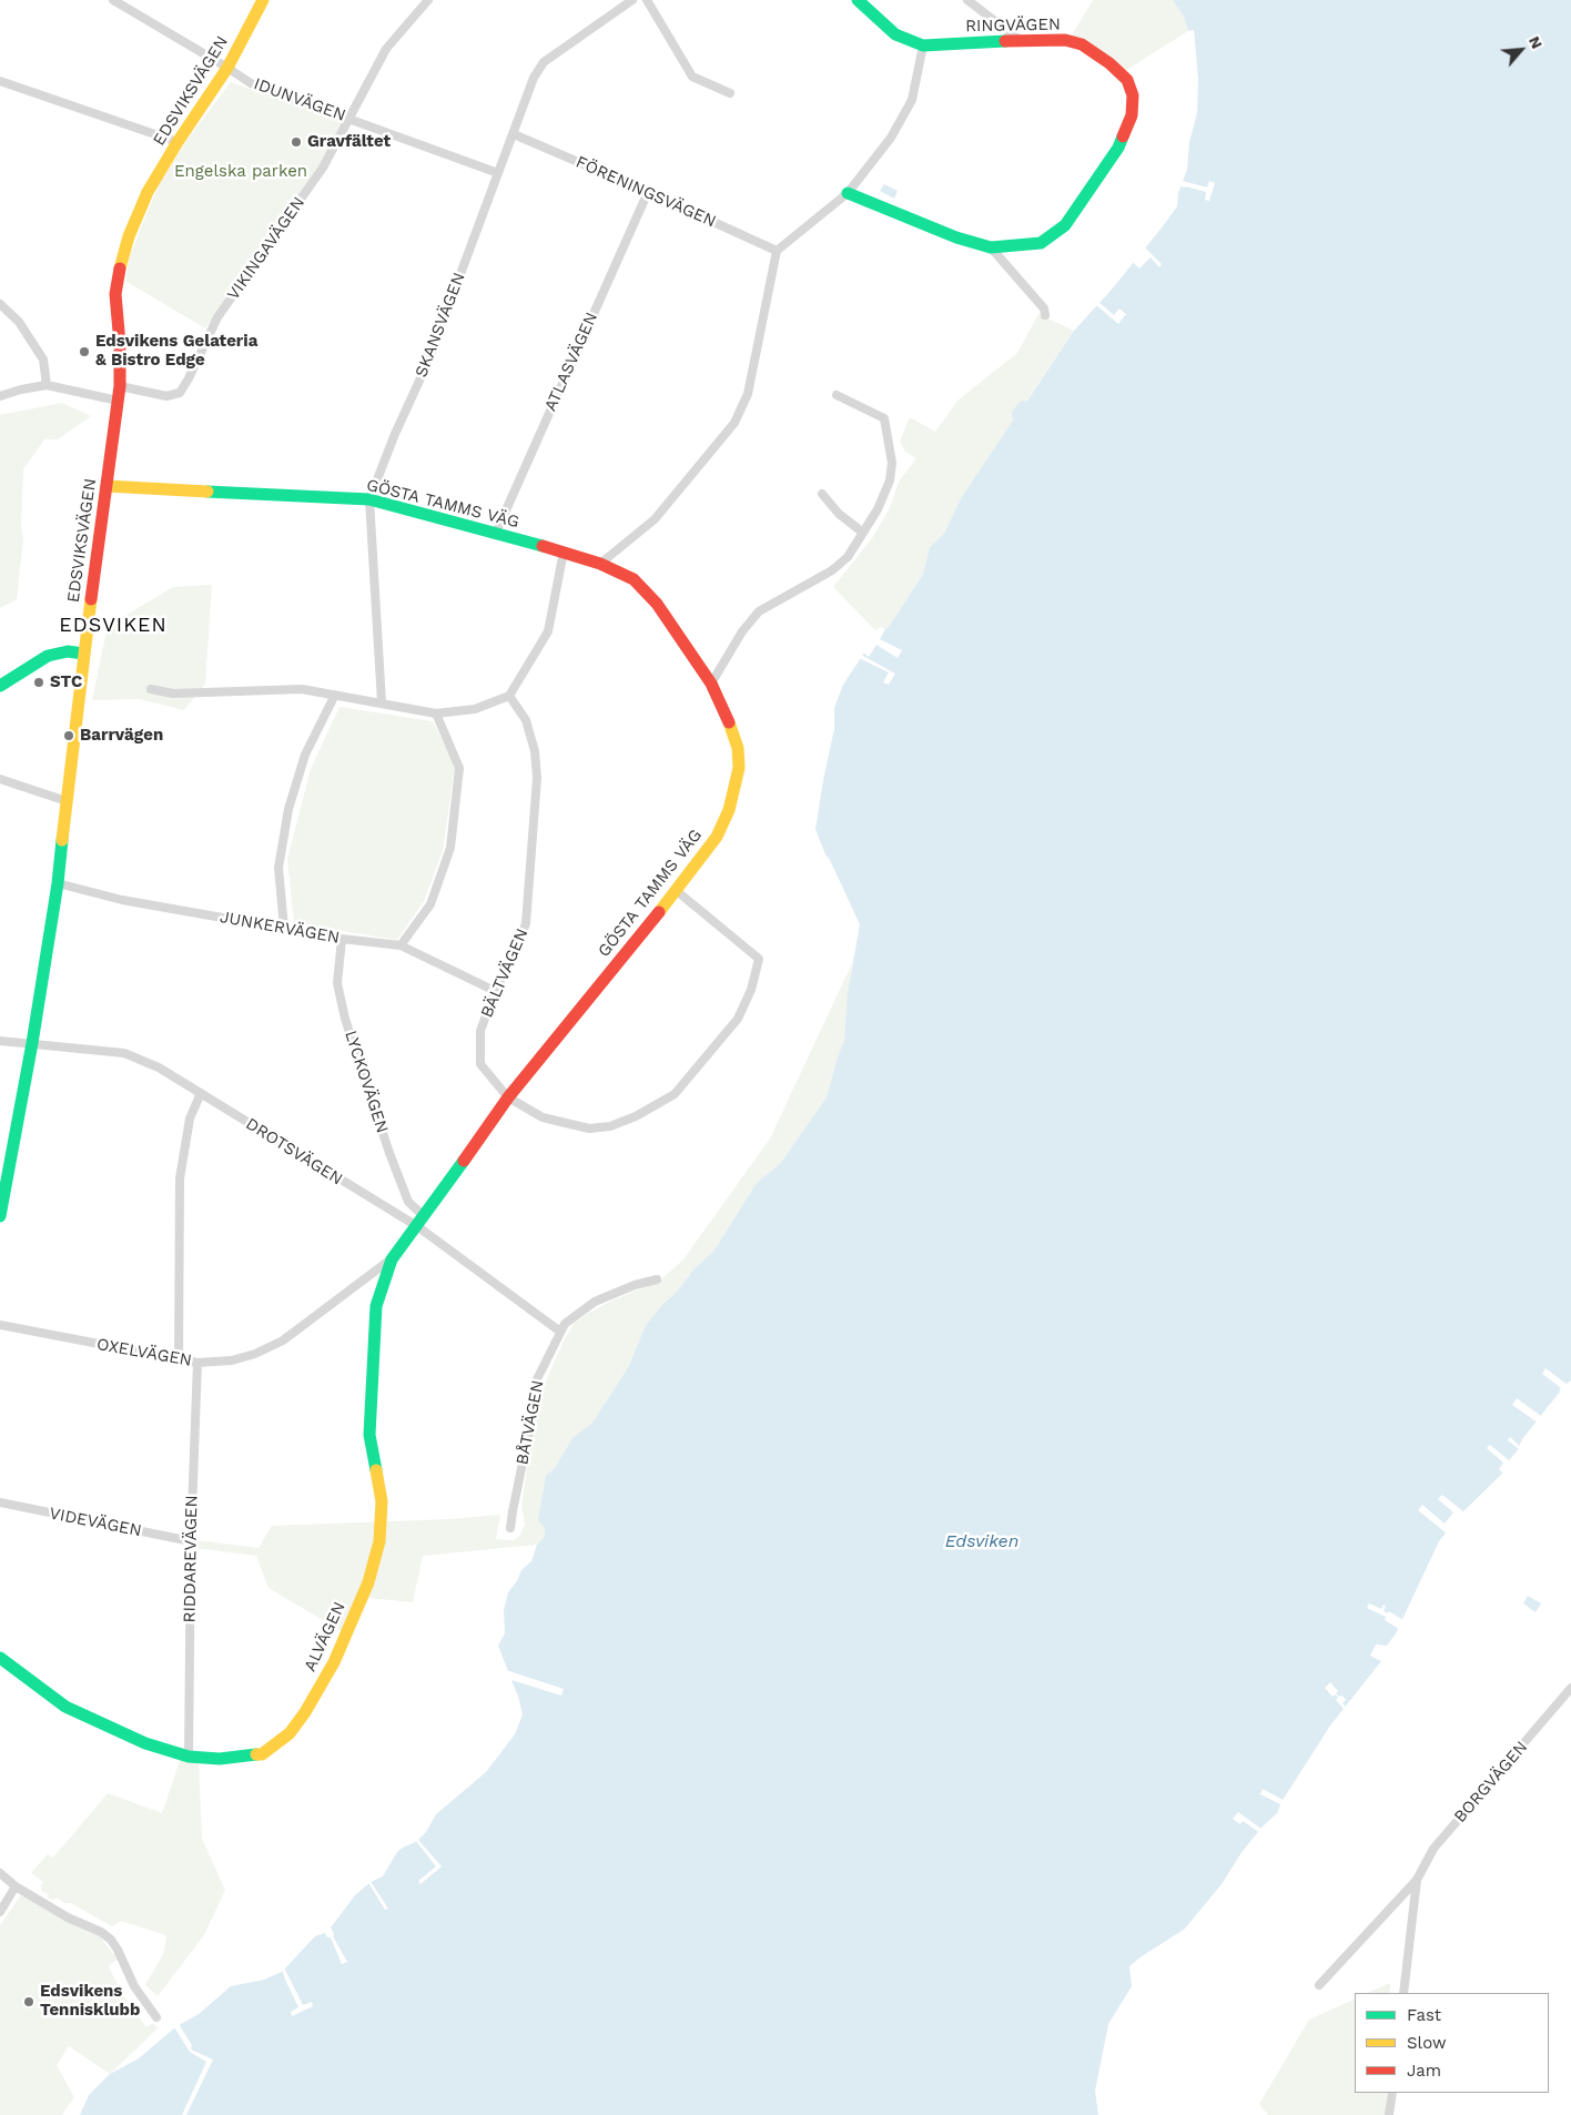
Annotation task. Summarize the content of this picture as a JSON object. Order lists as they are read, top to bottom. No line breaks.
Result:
{"streets":{"street":["RINGVÄGEN","EDSVIKSVÄGEN","IDUNVÄGEN","FÖRENINGSVÄGEN","VIKINGAVÄGEN","SKANSVÄGEN","ATLASVÄGEN","GÖSTA TAMMS VÄG","JUNKERVÄGEN","BÄLTVÄGEN","LYCKOVÄGEN","DROTSVÄGEN","OXELVÄGEN","BÅTVÄGEN","VIDEVÄGEN","RIDDAREVÄGEN","ALVÄGEN","BORGVÄGEN"]},"crossings":[["EDSVIKSVÄGEN","IDUNVÄGEN"],["EDSVIKSVÄGEN","VIKINGAVÄGEN"],["EDSVIKSVÄGEN","GÖSTA TAMMS VÄG"],["EDSVIKSVÄGEN","JUNKERVÄGEN"],["EDSVIKSVÄGEN","DROTSVÄGEN"],["IDUNVÄGEN","VIKINGAVÄGEN"],["IDUNVÄGEN","SKANSVÄGEN"],["FÖRENINGSVÄGEN","SKANSVÄGEN"],["FÖRENINGSVÄGEN","ATLASVÄGEN"],["SKANSVÄGEN","GÖSTA TAMMS VÄG"],["ATLASVÄGEN","GÖSTA TAMMS VÄG"],["GÖSTA TAMMS VÄG","BÄLTVÄGEN"],["GÖSTA TAMMS VÄG","LYCKOVÄGEN"],["GÖSTA TAMMS VÄG","DROTSVÄGEN"],["GÖSTA TAMMS VÄG","ALVÄGEN"],["JUNKERVÄGEN","BÄLTVÄGEN"],["JUNKERVÄGEN","LYCKOVÄGEN"],["LYCKOVÄGEN","DROTSVÄGEN"],["LYCKOVÄGEN","ALVÄGEN"],["DROTSVÄGEN","BÅTVÄGEN"],["DROTSVÄGEN","ALVÄGEN"],["OXELVÄGEN","RIDDAREVÄGEN"],["OXELVÄGEN","ALVÄGEN"],["VIDEVÄGEN","RIDDAREVÄGEN"],["RIDDAREVÄGEN","ALVÄGEN"]],"districts":["EDSVIKEN"],"water":["Edsviken"],"parks":["Engelska parken"],"places":["Gravfältet","Edsvikens Gelateria & Bistro Edge","STC","Barrvägen","Edsvikens Tennisklubb"],"legend":["Fast","Slow","Jam"],"north":"top right"}
